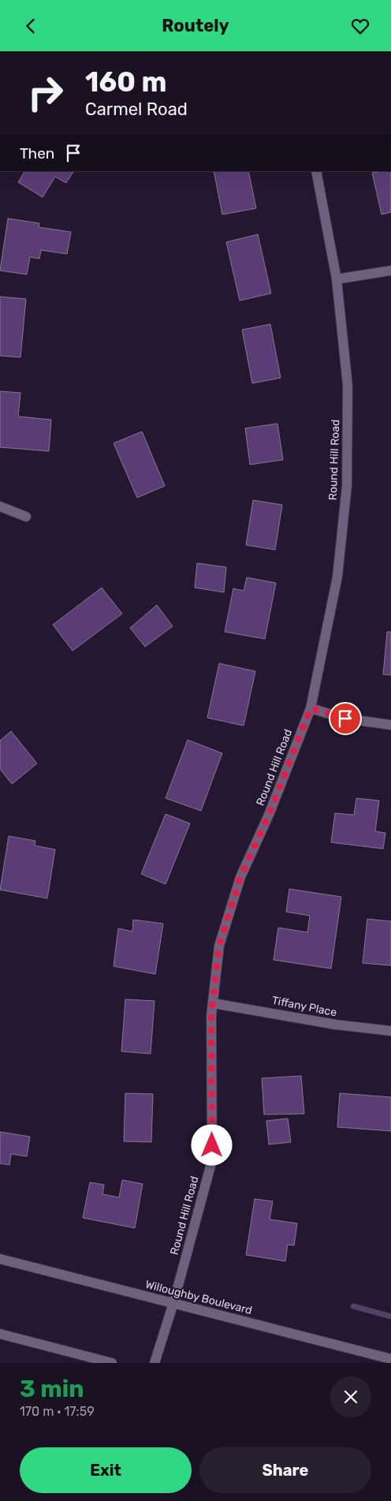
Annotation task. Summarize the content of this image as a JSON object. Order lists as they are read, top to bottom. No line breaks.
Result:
{"streets":{"street":["Round Hill Road","Tiffany Place","Willoughby Boulevard"]},"crossings":[["Round Hill Road","Tiffany Place"],["Round Hill Road","Willoughby Boulevard"]],"page":{"header":"Routely","turn":["160 m","Carmel Road"],"then":"Then","heading":["3 min","170 m · 17:59"],"buttons":["Exit","Share"]}}
